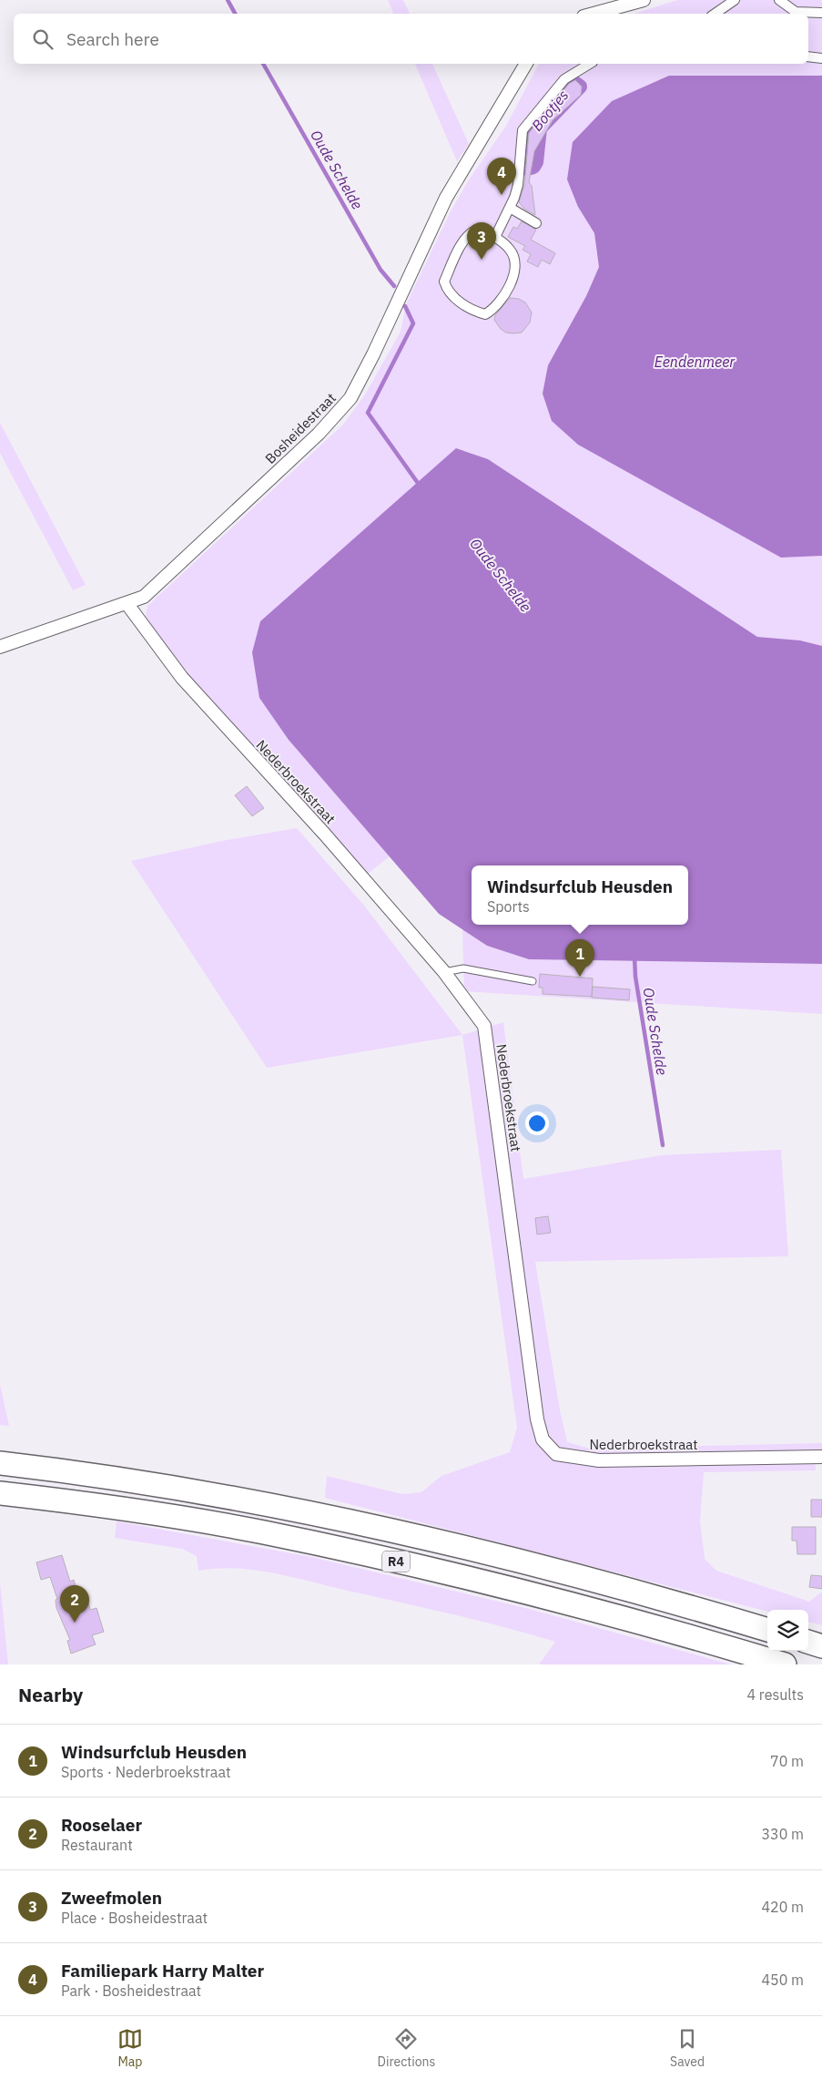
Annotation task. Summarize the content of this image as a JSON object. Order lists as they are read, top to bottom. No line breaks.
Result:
{"streets":{"highway":["R4"],"street":["Bosheidestraat","Nederbroekstraat"]},"crossings":[["Bosheidestraat","Nederbroekstraat"]],"water":["Bootjes","Oude Schelde","Eendenmeer"],"page":{"search":"Search here","pins":["4","3","1","2"],"popup":["Windsurfclub Heusden","Sports"],"heading":["Nearby","4 results"],"list":[{"mark":"1","name":"Windsurfclub Heusden","note":"Sports · Nederbroekstraat","value":"70 m"},{"mark":"2","name":"Rooselaer","note":"Restaurant","value":"330 m"},{"mark":"3","name":"Zweefmolen","note":"Place · Bosheidestraat","value":"420 m"},{"mark":"4","name":"Familiepark Harry Malter","note":"Park · Bosheidestraat","value":"450 m"}],"nav":["Map","Directions","Saved"]}}
